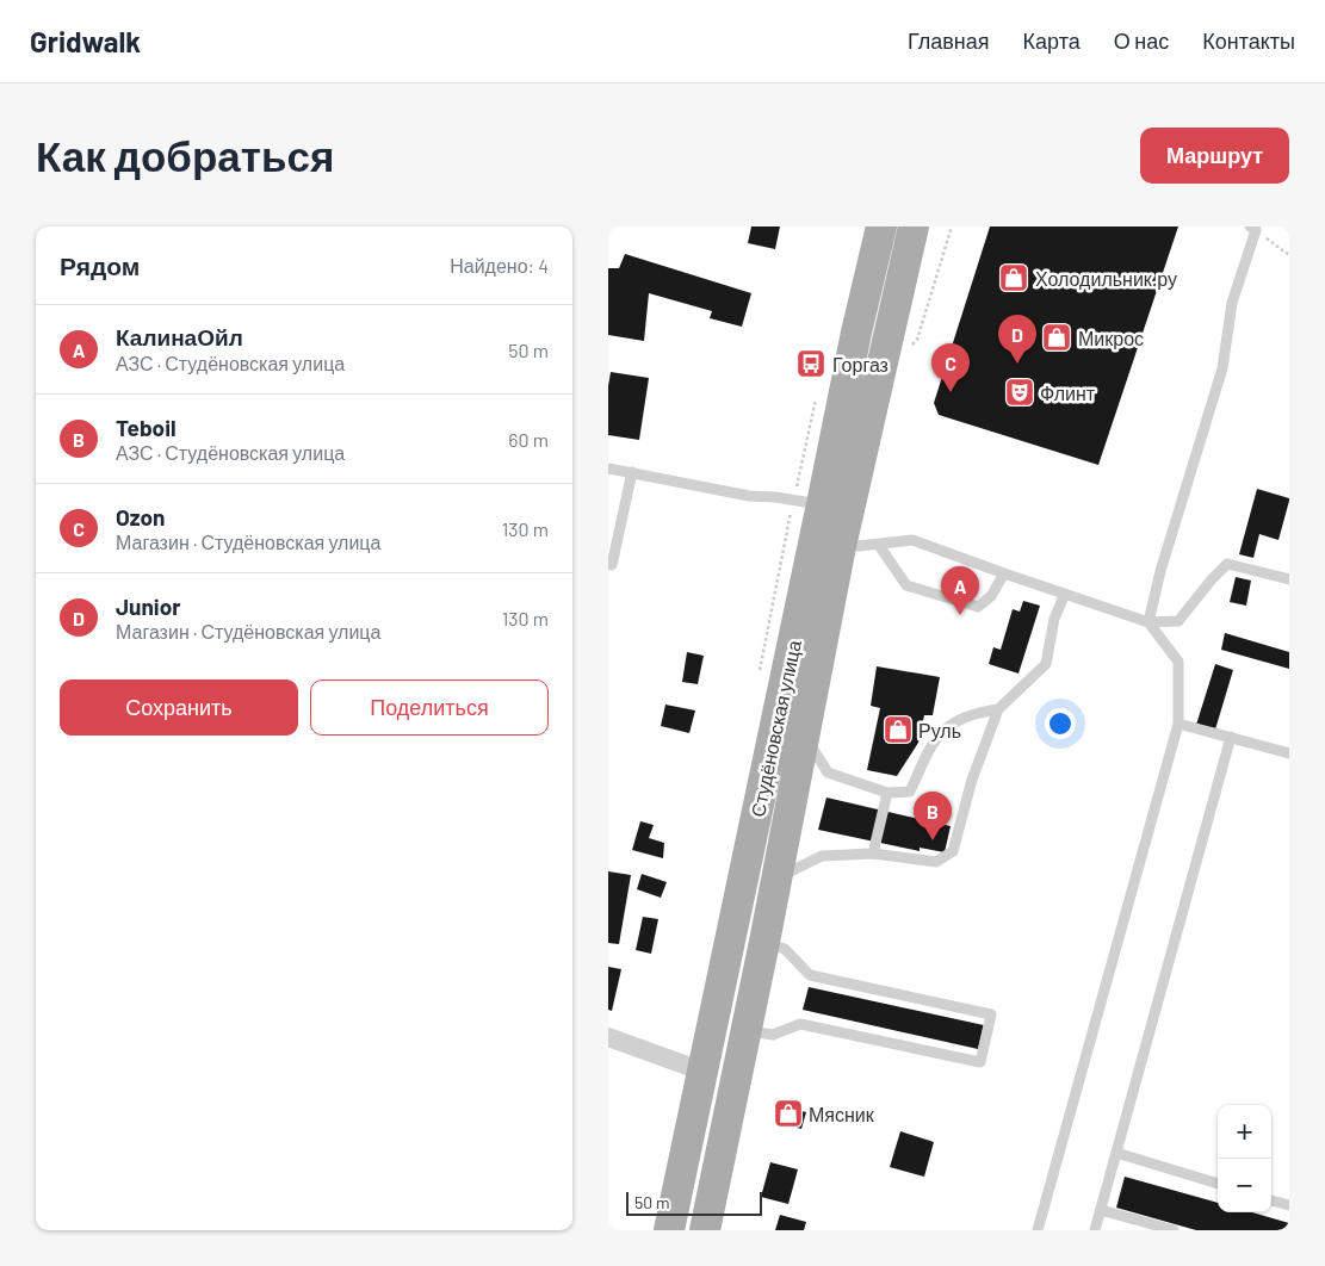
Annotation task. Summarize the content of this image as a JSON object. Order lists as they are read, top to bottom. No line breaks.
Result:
{"streets":{"main road":["Студёновская улица"]},"places":{"shop":["Холодильник.ру","Микрос","Руль","Мясник"],"bus stop":["Горгаз"],"theatre":["Флинт"]},"scale_bar":"50 m","page":{"header":"Gridwalk","nav":["Главная","Карта","О нас","Контакты"],"buttons":["Маршрут",["Сохранить","Поделиться"]],"title":"Как добраться","heading":["Рядом","Найдено: 4"],"list":[{"mark":"A","name":"КалинаОйл","note":"АЗС · Студёновская улица","value":"50 m"},{"mark":"B","name":"Teboil","note":"АЗС · Студёновская улица","value":"60 m"},{"mark":"C","name":"Ozon","note":"Магазин · Студёновская улица","value":"130 m"},{"mark":"D","name":"Junior","note":"Магазин · Студёновская улица","value":"130 m"}],"pins":["D","C","A","B"],"map_buttons":["+","−"],"scale":"50 m"}}
